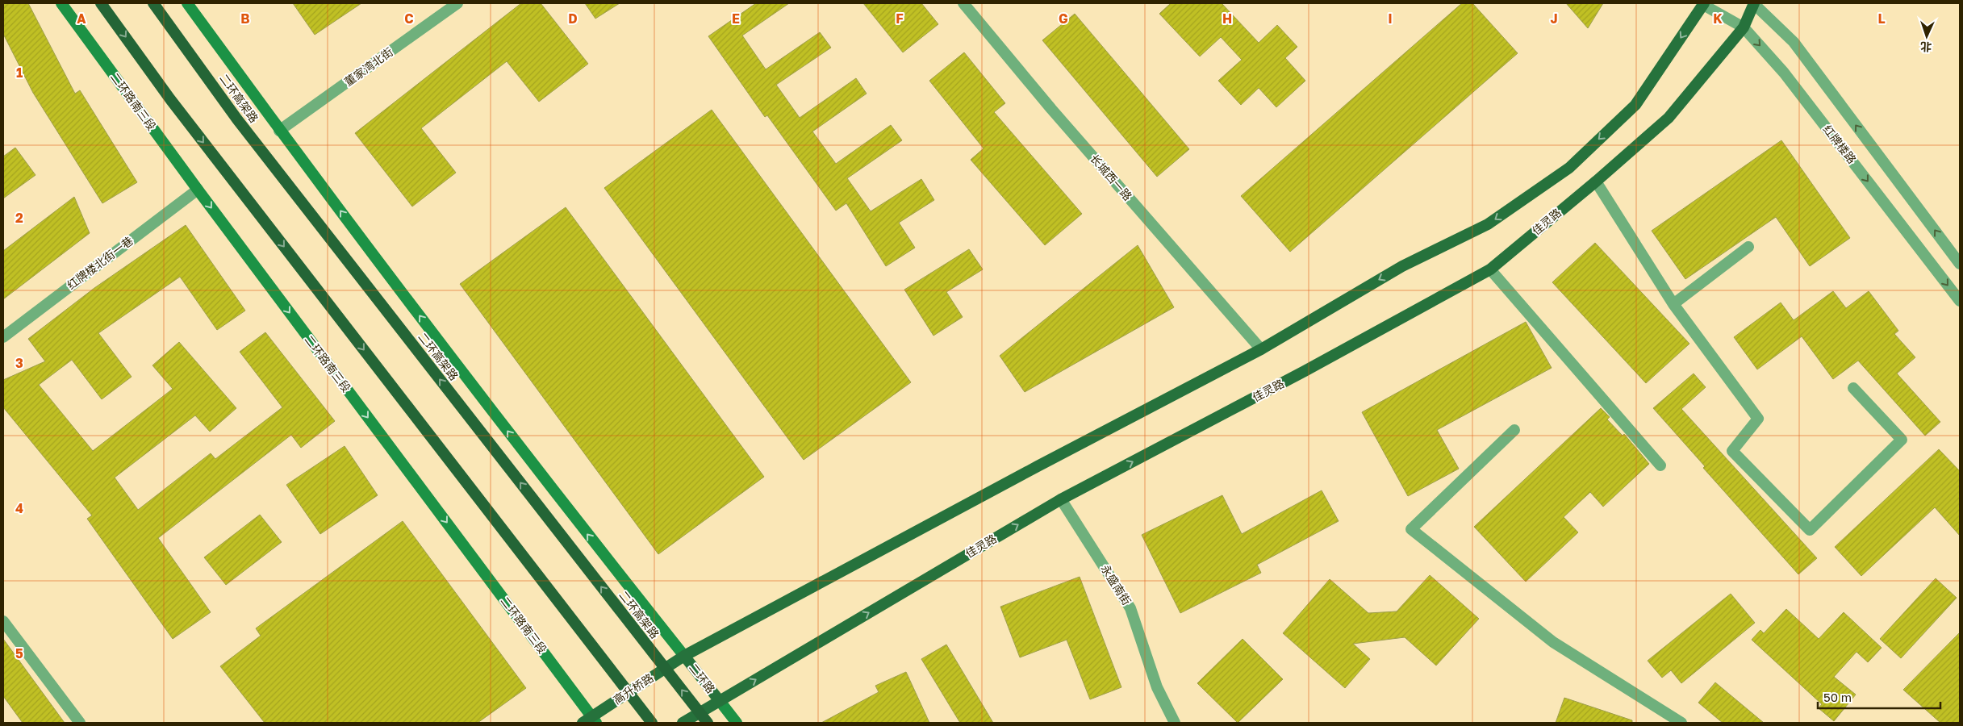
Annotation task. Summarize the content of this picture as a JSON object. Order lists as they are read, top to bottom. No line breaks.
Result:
{"streets":{"highway":["二环高架路"],"main road":["二环路南三段","佳灵路","二环路","高升桥路"],"street":["董家湾北街","红牌楼路","长城西一路","红牌楼北街一巷","永盛南街"]},"crossings":[["二环路南三段","红牌楼北街一巷"],["二环路南三段","高升桥路"],["红牌楼路","佳灵路"],["佳灵路","永盛南街"],["佳灵路","二环路"],["二环路","高升桥路"]],"one_way":["二环路南三段"],"scale_bar":"50 m","north":"bottom","grid":{"columns":["A","B","C","D","E","F","G","H","I","J","K","L"],"rows":["1","2","3","4","5"]}}
